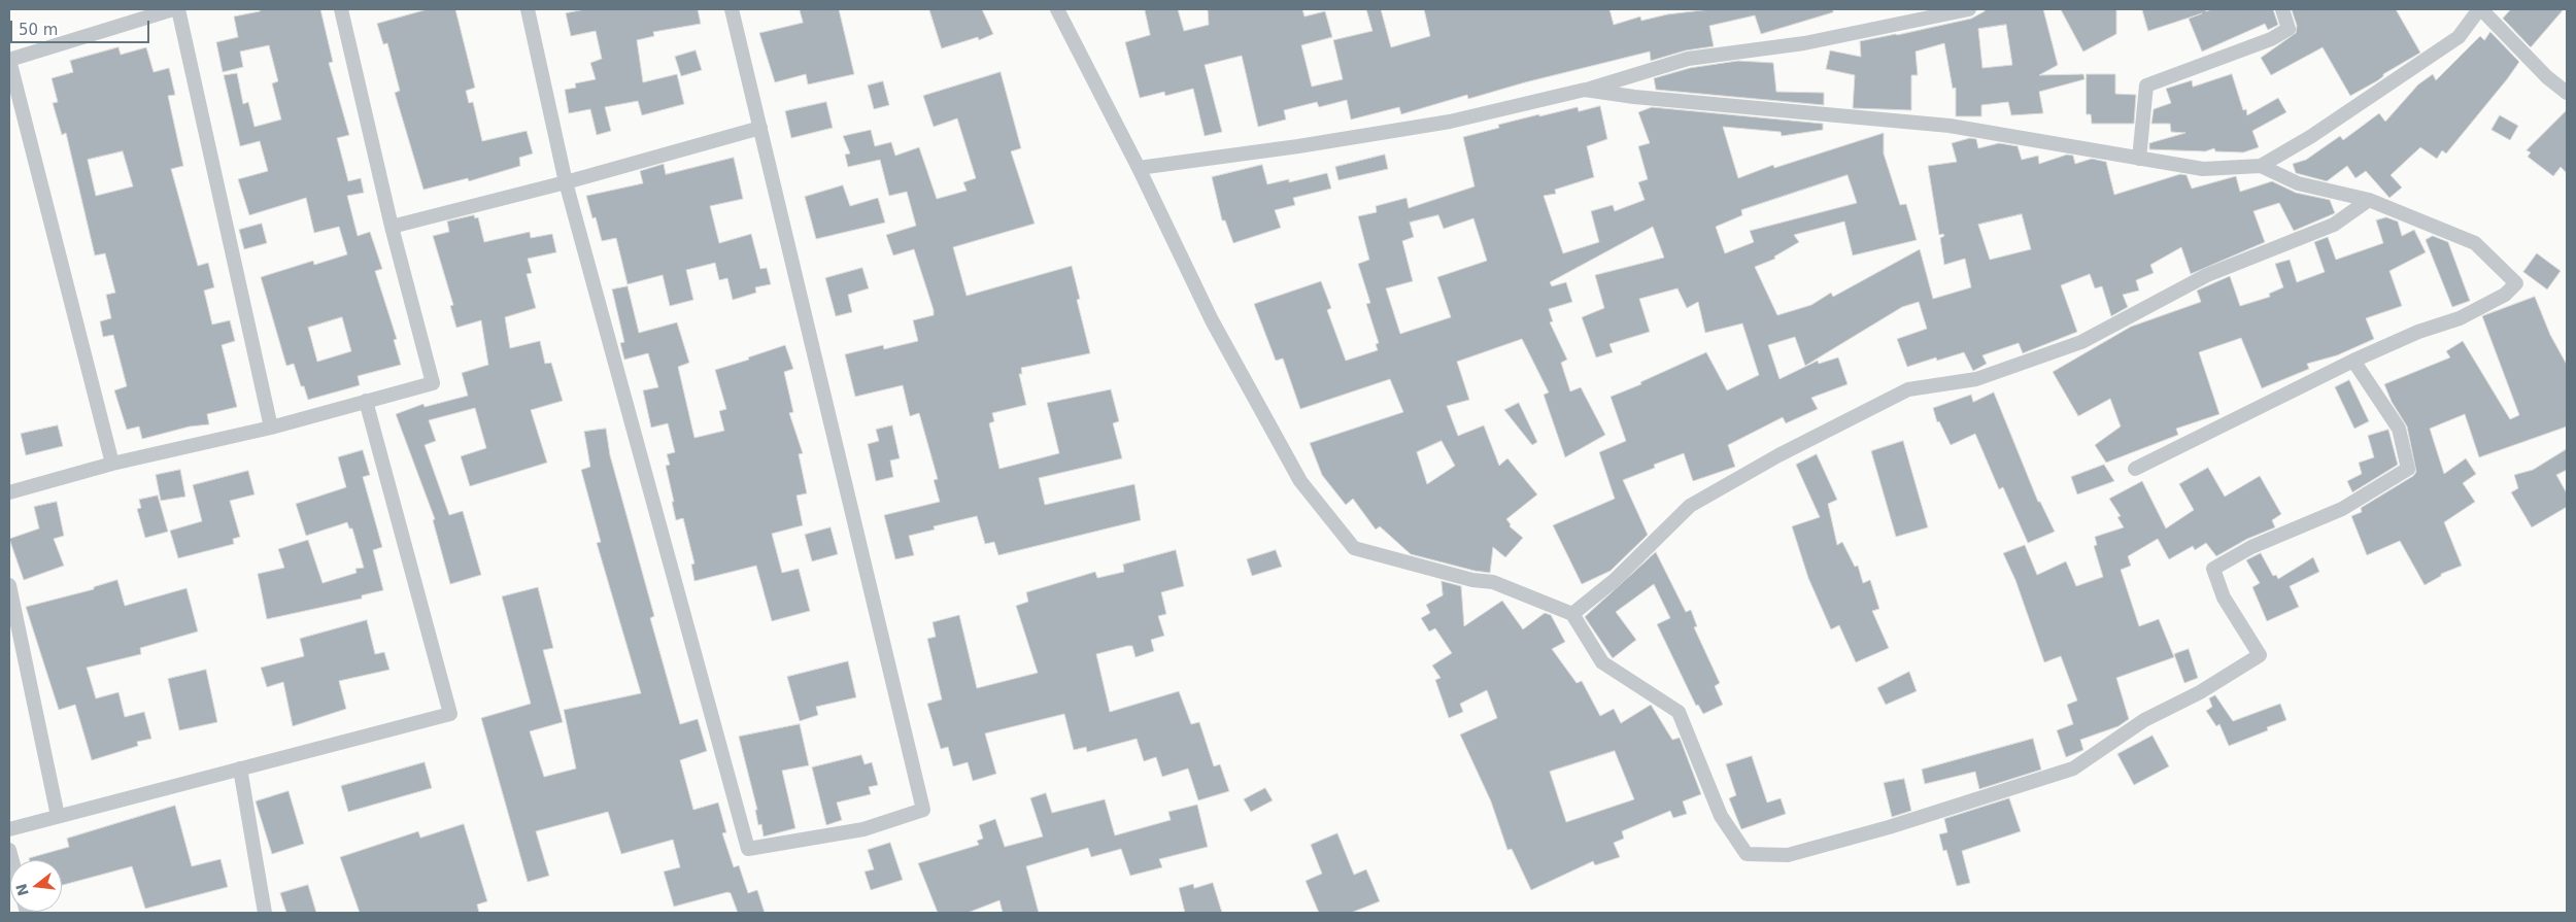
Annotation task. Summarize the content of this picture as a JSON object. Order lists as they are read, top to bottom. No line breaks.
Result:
{"scale_bar":"50 m","north":"left"}
